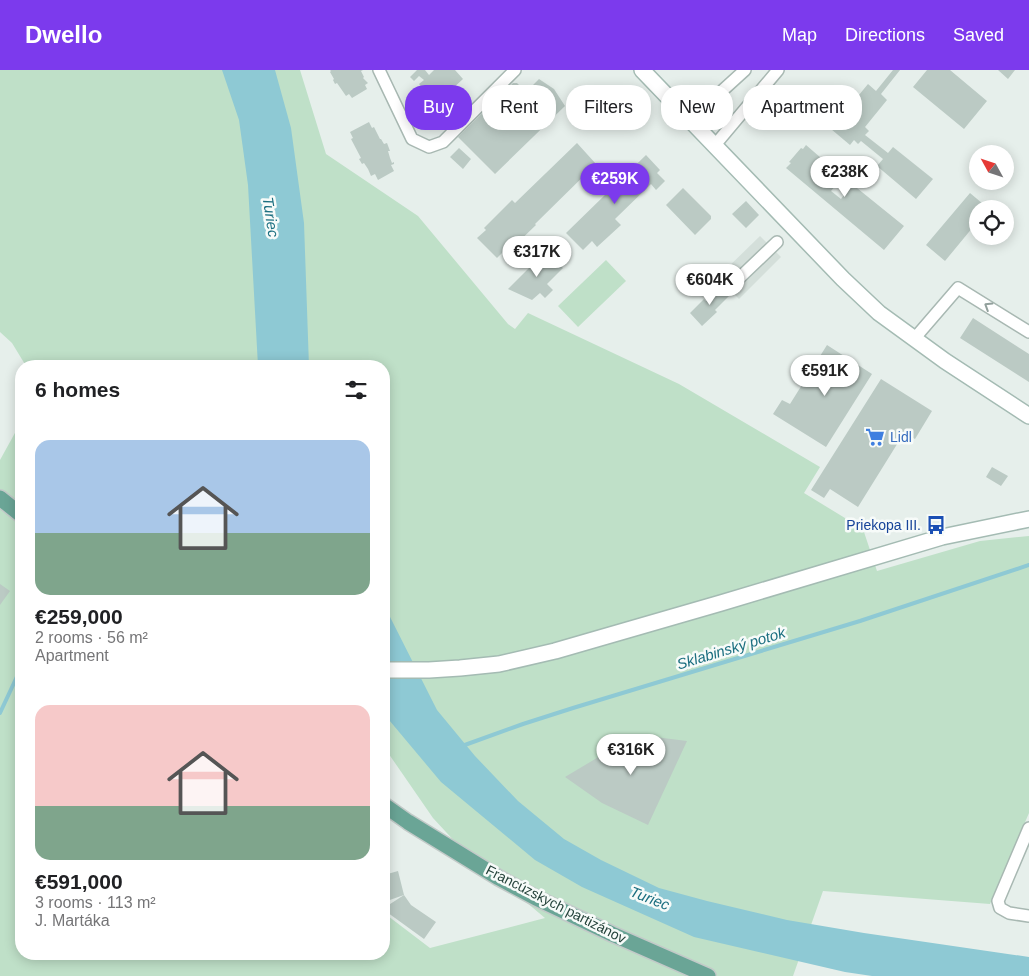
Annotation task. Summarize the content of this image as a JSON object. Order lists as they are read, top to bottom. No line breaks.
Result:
{"streets":{"main road":["Francúzskych partizánov"]},"water":["Turiec","Sklabinský potok"],"places":{"supermarket":["Lidl"],"bus stop":["Priekopa III."]},"north":"top left","page":{"header":"Dwello","nav":["Map","Directions","Saved"],"chip":["Buy","Rent","Filters","New","Apartment"],"price":["€238K","€259K","€317K","€604K","€591K","€316K"],"heading":"6 homes","list":[{"name":"€259,000","note":"2 rooms · 56 m² · Apartment"},{"name":"€591,000","note":"3 rooms · 113 m² · J. Martáka"}]}}
